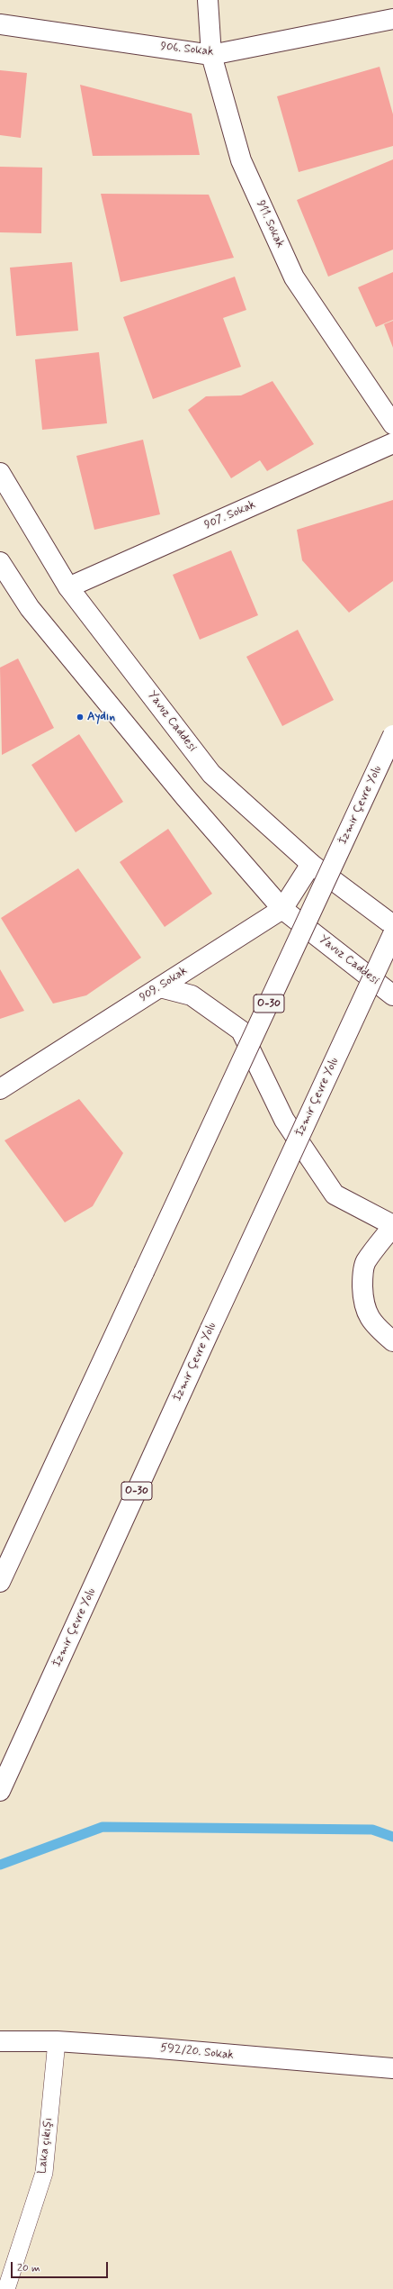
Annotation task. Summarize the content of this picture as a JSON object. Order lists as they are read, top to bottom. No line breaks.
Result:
{"streets":{"main road":["906. Sokak","911. Sokak","907. Sokak","Yavuz Caddesi","İzmir Çevre Yolu","909. Sokak","O-30","592/20. Sokak"],"lane":["Laka çıkışı"]},"crossings":[["906. Sokak","911. Sokak"],["907. Sokak","Yavuz Caddesi"],["Yavuz Caddesi","909. Sokak"],["592/20. Sokak","Laka çıkışı"]],"places":["Aydın"],"scale_bar":"20 m"}
